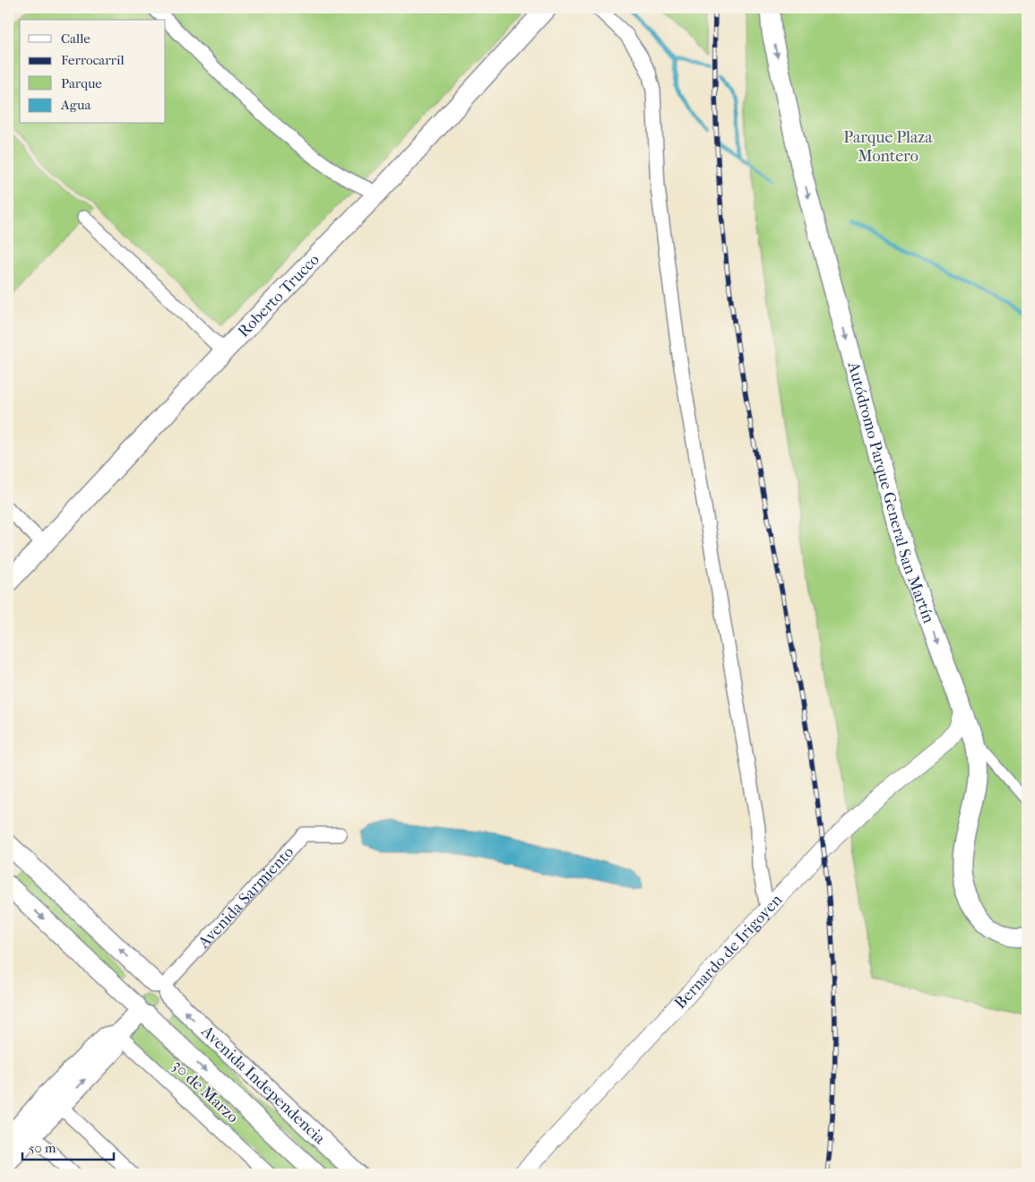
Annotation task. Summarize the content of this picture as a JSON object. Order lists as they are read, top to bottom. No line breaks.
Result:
{"streets":{"main road":["Roberto Trucco","Autódromo Parque General San Martín","Avenida Independencia"],"street":["Avenida Sarmiento","Bernardo de Irigoyen","30 de Marzo"]},"crossings":[["Autódromo Parque General San Martín","Bernardo de Irigoyen"],["Avenida Sarmiento","Avenida Independencia"]],"one_way":["Autódromo Parque General San Martín"],"parks":["Parque Plaza Montero"],"legend":["Calle","Ferrocarril","Parque","Agua"],"scale_bar":"50 m"}
